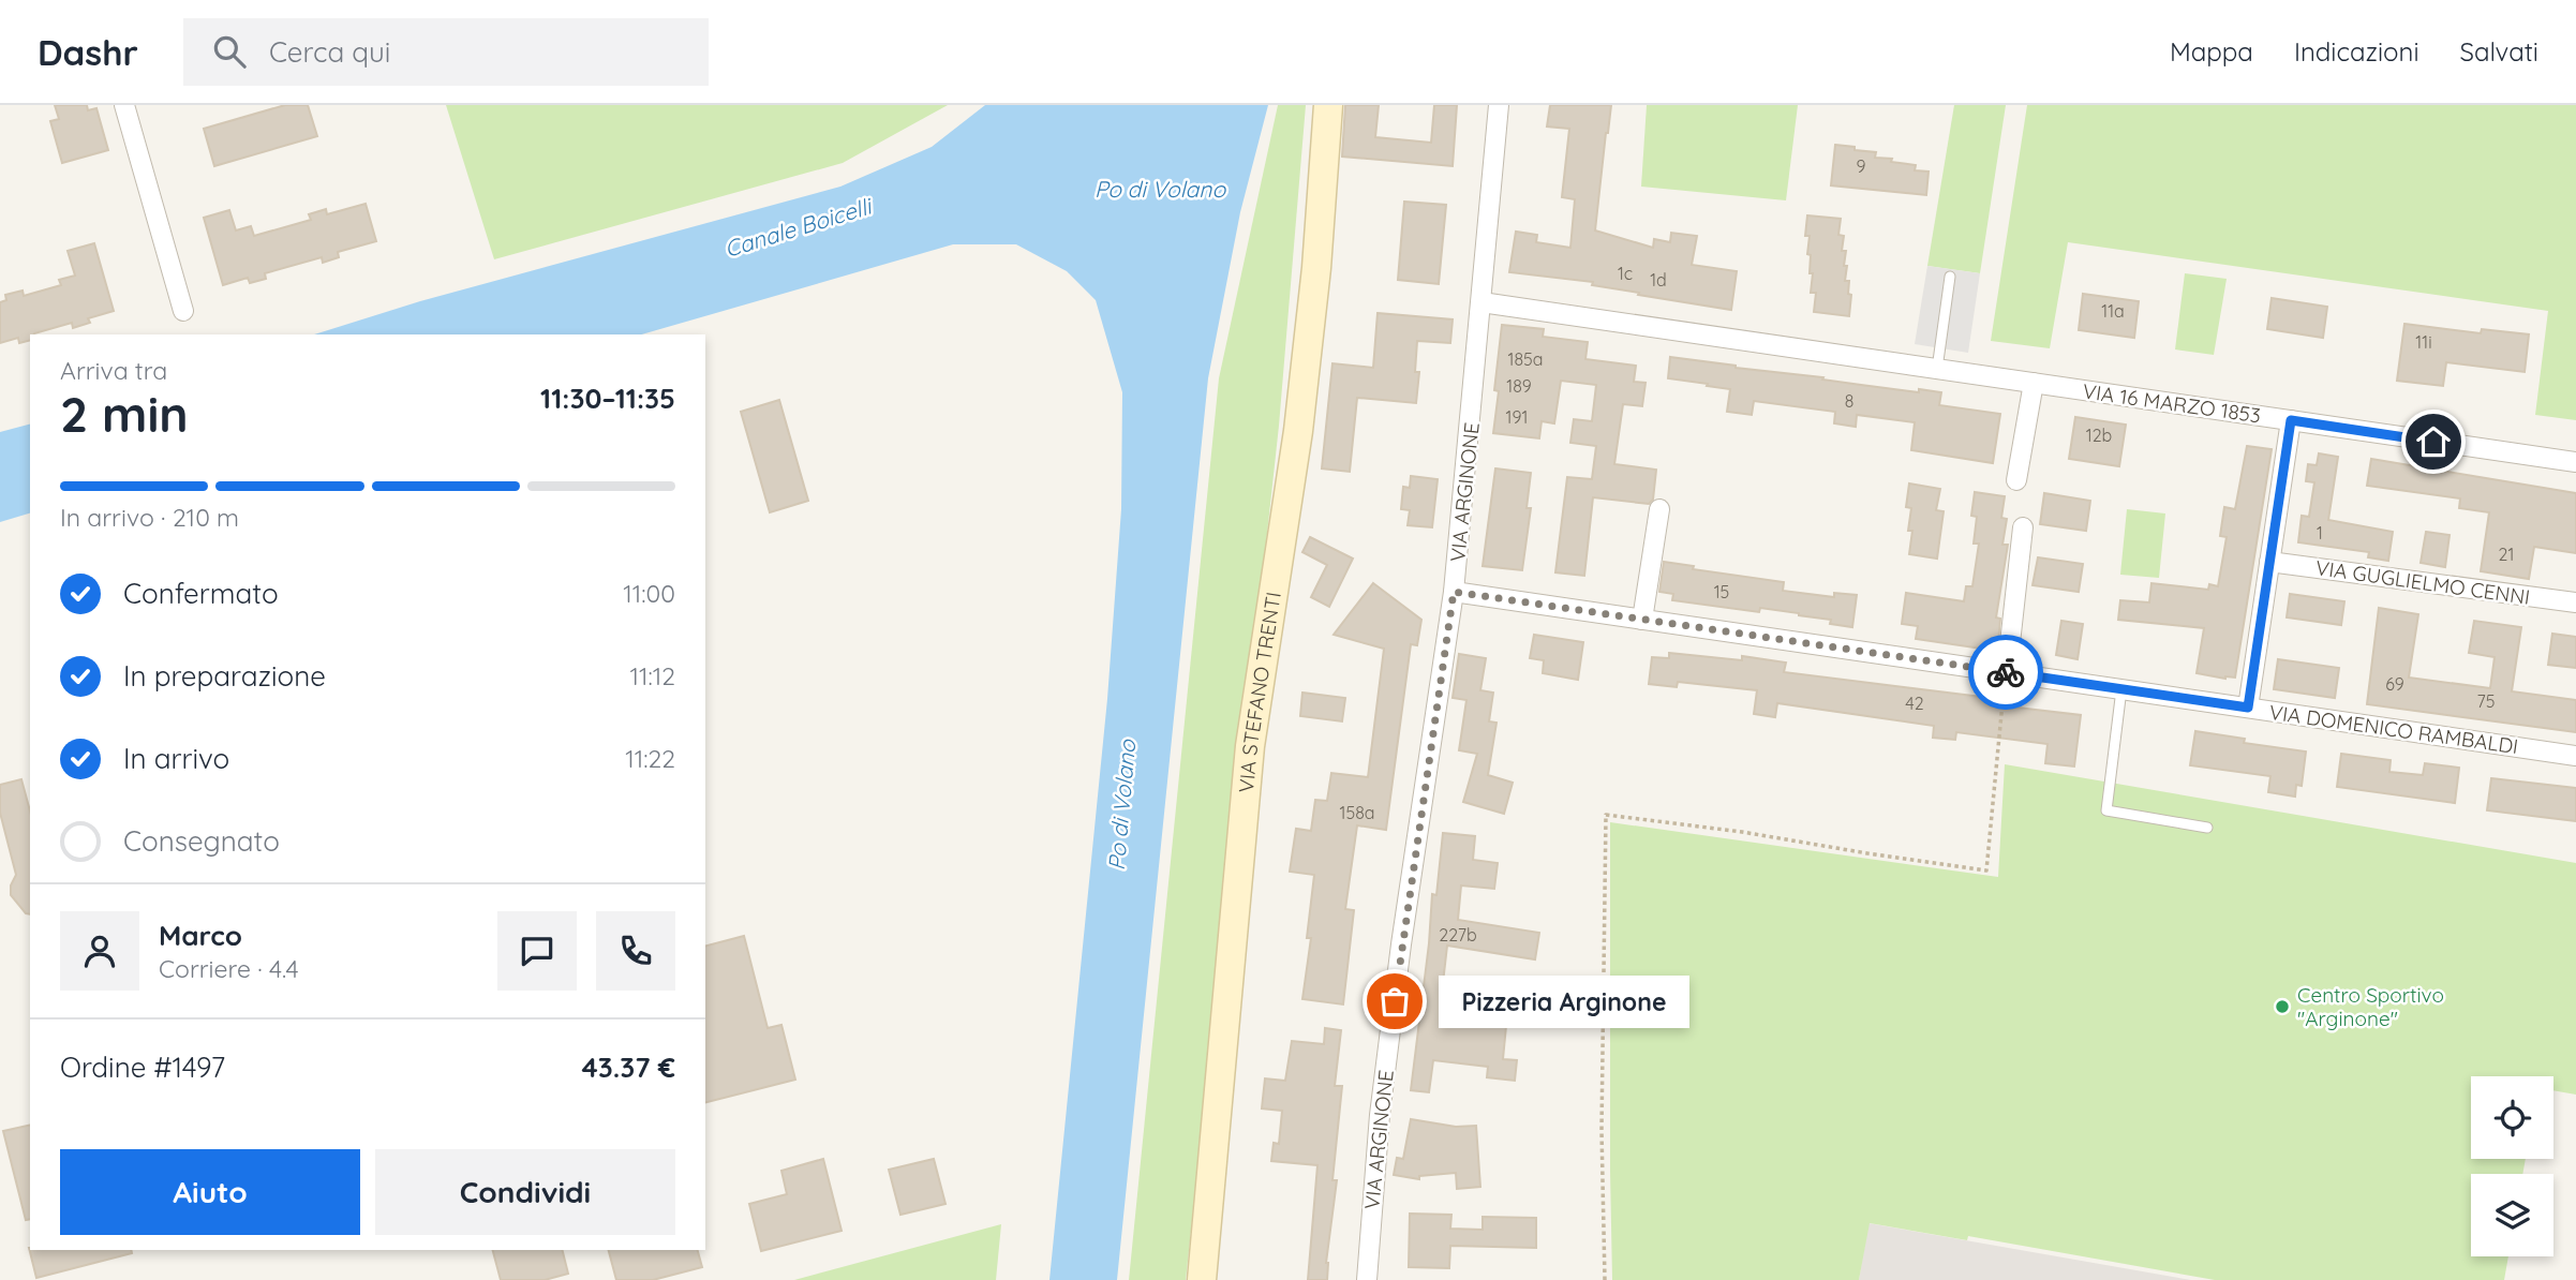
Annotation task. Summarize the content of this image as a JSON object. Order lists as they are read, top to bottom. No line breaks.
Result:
{"streets":{"main road":["VIA STEFANO TRENTI"],"street":["VIA 16 MARZO 1853","VIA ARGINONE","VIA GUGLIELMO CENNI","VIA DOMENICO RAMBALDI"]},"crossings":[["VIA 16 MARZO 1853","VIA ARGINONE"],["VIA ARGINONE","VIA DOMENICO RAMBALDI"]],"water":["Po di Volano","Canale Boicelli"],"places":["Pizzeria Arginone","Centro Sportivo \"Arginone\""],"house_numbers":["9","1c","1d","11a","11i","185a","189","8","191","12b","1","21","15","69","75","42","158a","227b"],"page":{"header":"Dashr","search":"Cerca qui","nav":["Mappa","Indicazioni","Salvati"],"heading":["2 min","Arriva tra","11:30–11:35"],"panel":["Marco","Corriere · 4.4","Ordine #1497","43.37 €"],"bar":"In arrivo · 210 m","list":[["Confermato","11:00"],["In preparazione","11:12"],["In arrivo","11:22"],"Consegnato"],"bubble":"Pizzeria Arginone","buttons":["Aiuto","Condividi"]}}
